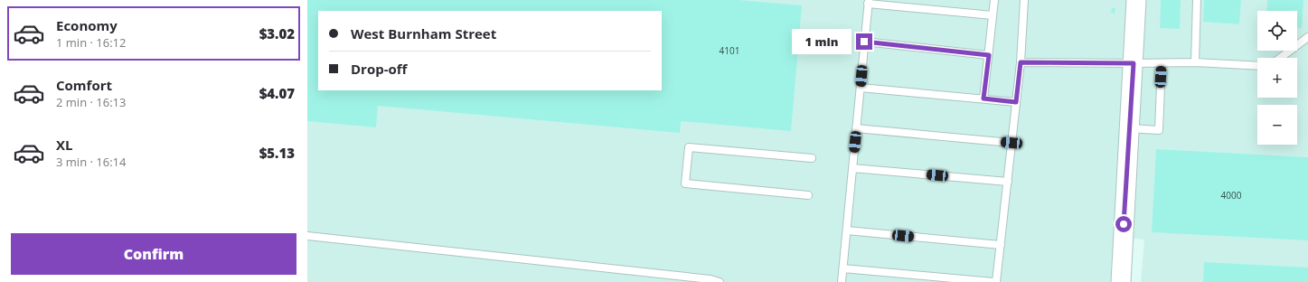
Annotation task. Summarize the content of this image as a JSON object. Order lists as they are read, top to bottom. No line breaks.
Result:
{"house_numbers":["4101","4000"],"page":{"list":[{"name":"Economy","note":"1 min · 16:12","value":"$3.02"},{"name":"Comfort","note":"2 min · 16:13","value":"$4.07"},{"name":"XL","note":"3 min · 16:14","value":"$5.13"}],"map_buttons":["+","−"],"banner":["West Burnham Street","Drop-off"],"bubble":"1 min","buttons":"Confirm"}}
